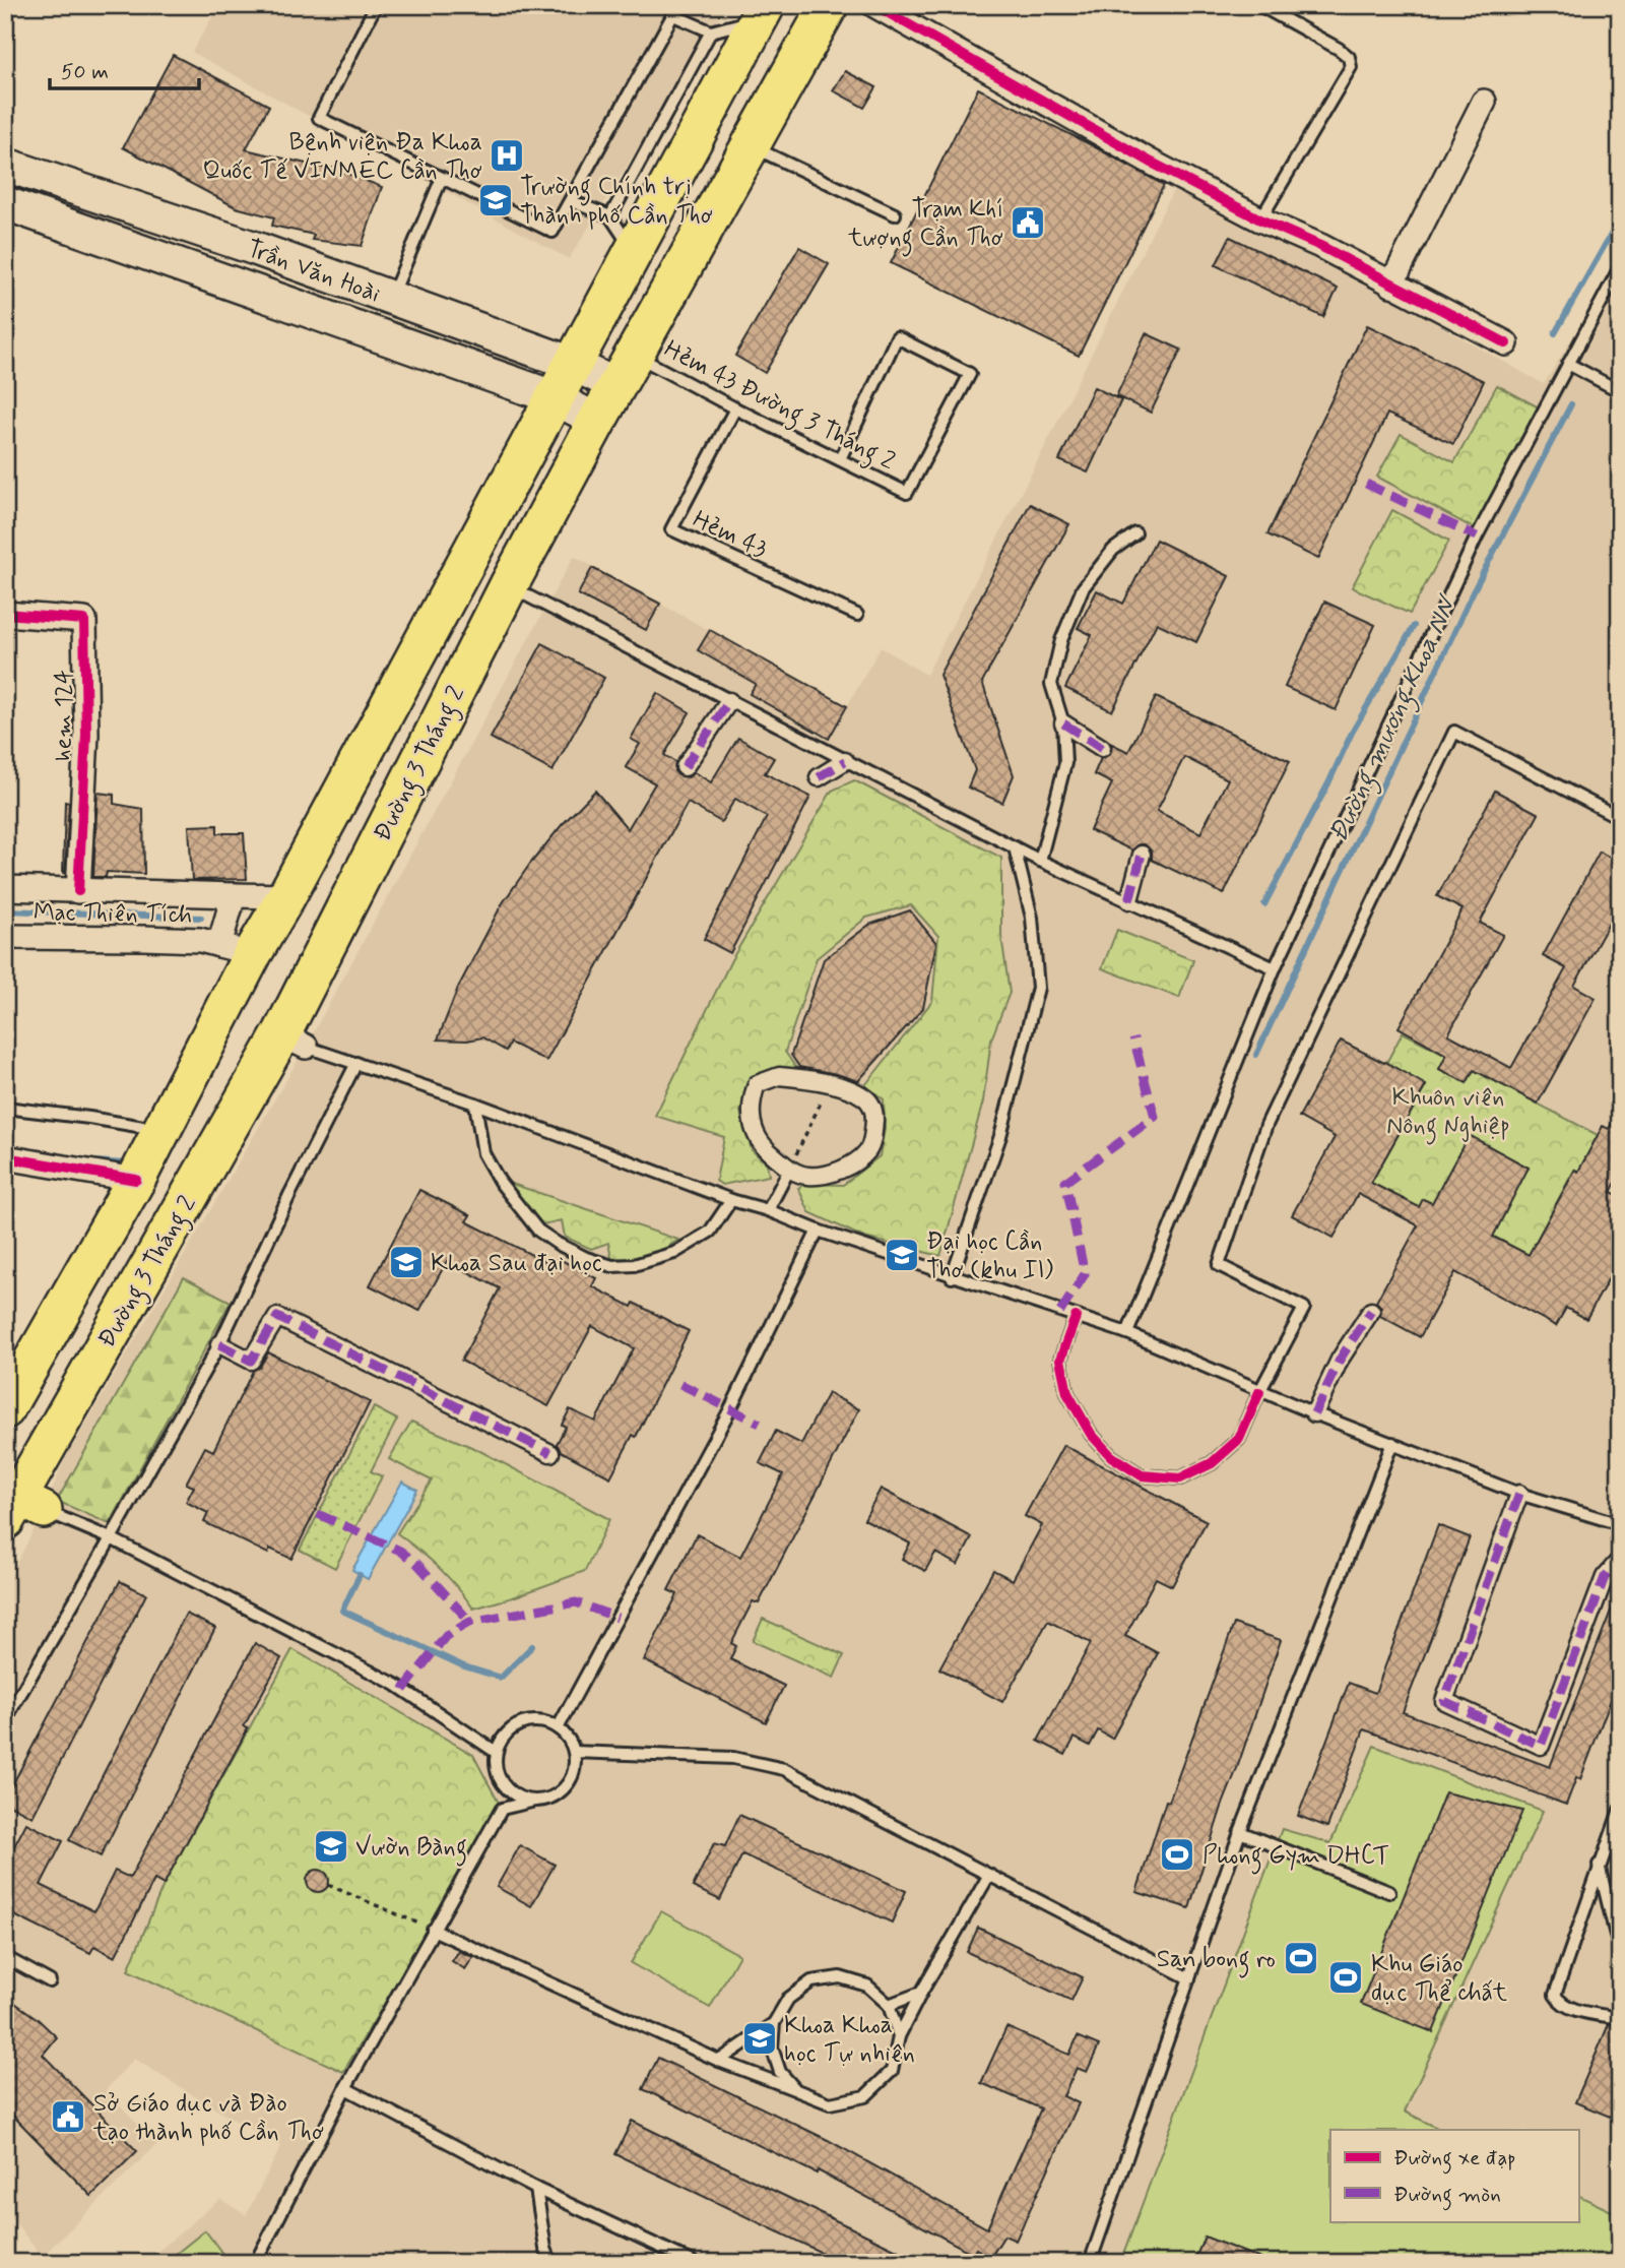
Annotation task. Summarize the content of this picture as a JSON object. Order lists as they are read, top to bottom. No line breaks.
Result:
{"streets":{"highway":["Đường 3 Tháng 2"],"main road":["Trần Văn Hoài"],"street":["hem 124","Mạc Thiên Tích"],"lane":["Hẻm 43 Đường 3 Tháng 2","Hẻm 43"]},"crossings":[["Trần Văn Hoài","Hẻm 43 Đường 3 Tháng 2"],["Trần Văn Hoài","Đường 3 Tháng 2"],["Hẻm 43 Đường 3 Tháng 2","Hẻm 43"],["Hẻm 43 Đường 3 Tháng 2","Đường 3 Tháng 2"],["hem 124","Mạc Thiên Tích"],["Đường 3 Tháng 2","Mạc Thiên Tích"]],"water":["Đường mương Khoa NN"],"parks":["Khuôn viên Nông Nghiệp"],"places":{"hospital":["Bệnh viện Đa Khoa Quốc Tế VINMEC Cần Thơ"],"school or university":["Trường Chính trị Thành phố Cần Thơ","Đại học Cần Thơ (khu II)","Khoa Sau đại học","Vườn Bàng","Khoa Khoa học Tự nhiên"],"public building":["Trạm Khí tượng Cần Thơ","Sở Giáo dục và Đào tạo thành phố Cần Thơ"],"sports":["Phong Gym DHCT","San bong ro","Khu Giáo dục Thể chất"]},"legend":["Đường xe đạp","Đường mòn"],"scale_bar":"50 m"}
